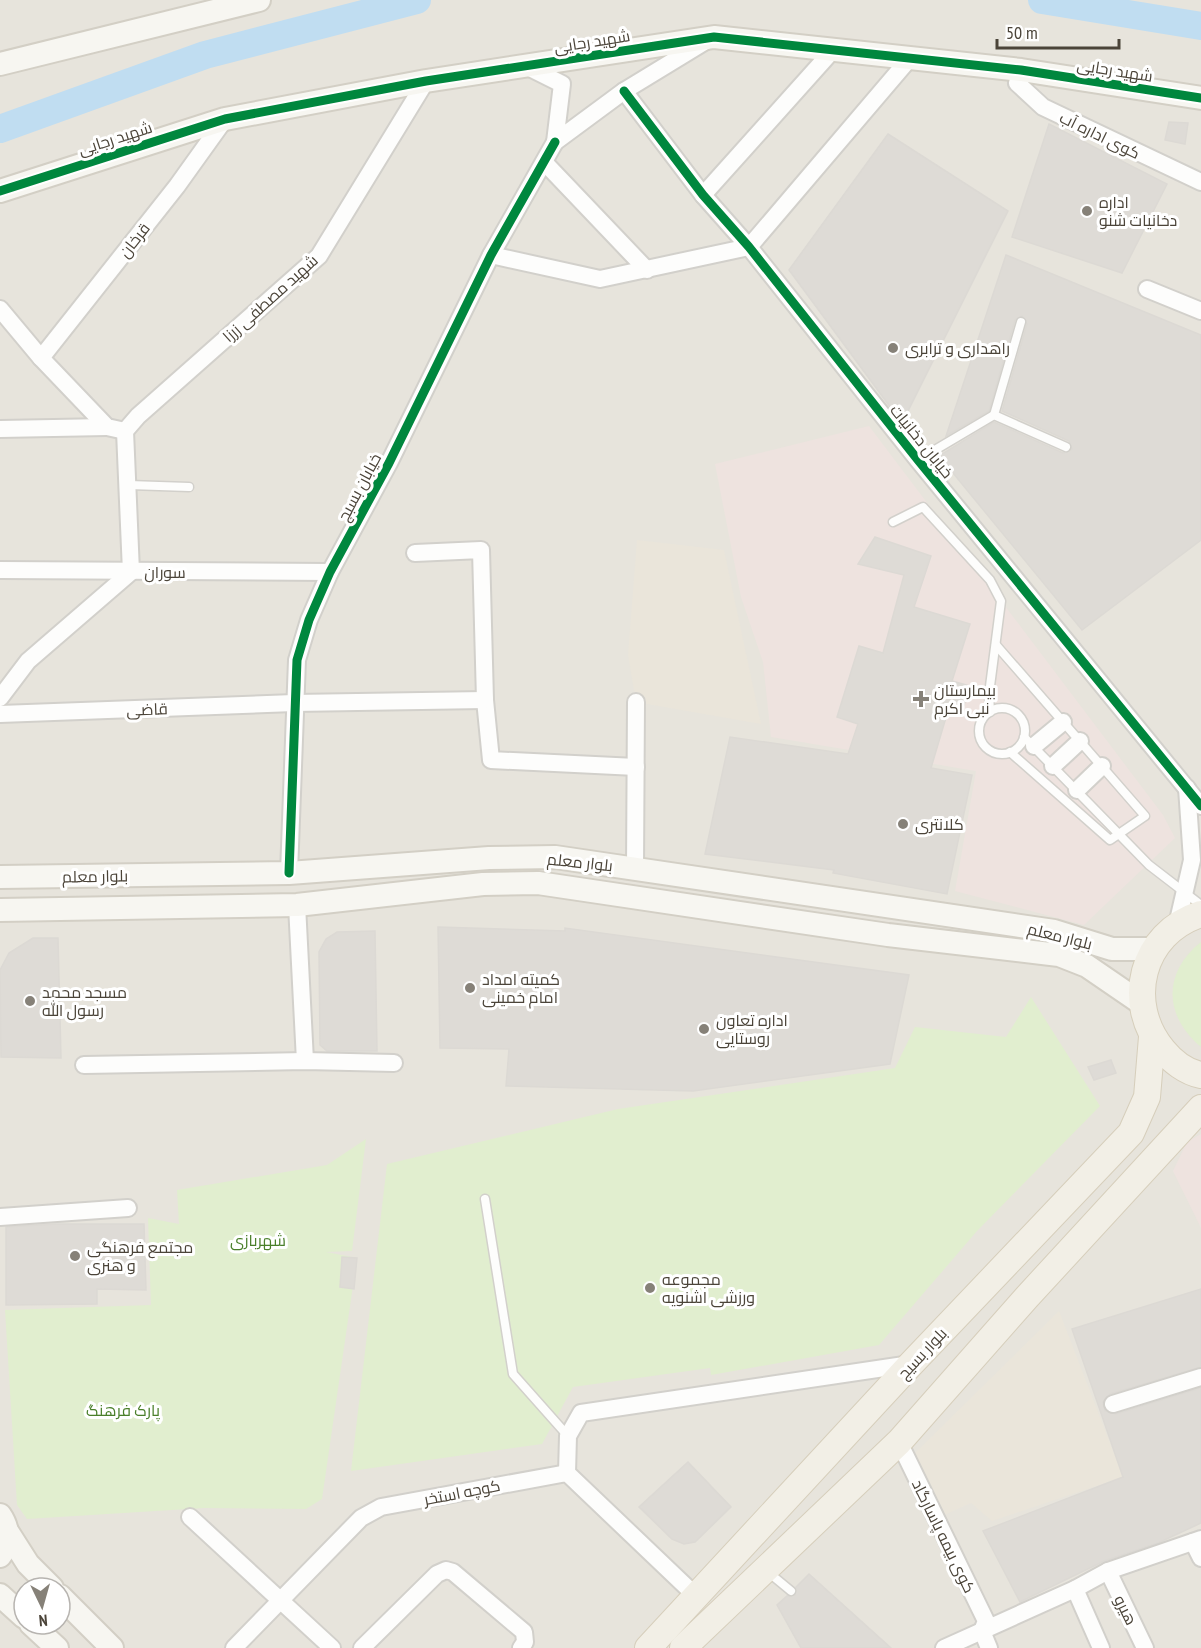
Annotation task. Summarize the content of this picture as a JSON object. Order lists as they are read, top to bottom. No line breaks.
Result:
{"streets":{"main road":["شهید رجایی","بلوار معلم","بلوار بسیج"],"street":["کوی اداره آب","قرخان","شهید مصطفی زرزا","خیابان دخانیات","خیابان بسبچ","سوران","قاضی","کوچه استخر","کوی بیمه پاسارگاد","هیرو"]},"crossings":[["شهید رجایی","کوی اداره آب"],["شهید رجایی","قرخان"],["شهید رجایی","شهید مصطفی زرزا"],["خیابان بسبچ","سوران"],["خیابان بسبچ","قاضی"],["خیابان بسبچ","بلوار معلم"]],"parks":["شهربازی","پارک فرهنگ"],"places":{"other":["اداره دخانیات شنو","راهداری و ترابری","کلانتری","کمیته امداد امام خمینی","مسجد محمد رسول الله","اداره تعاون روستایی","مجتمع فرهنگی و هنری","مجموعه ورزشی اشنویه"],"health":["بیمارستان نبی اکرم"]},"scale_bar":"50 m","north":"bottom"}
